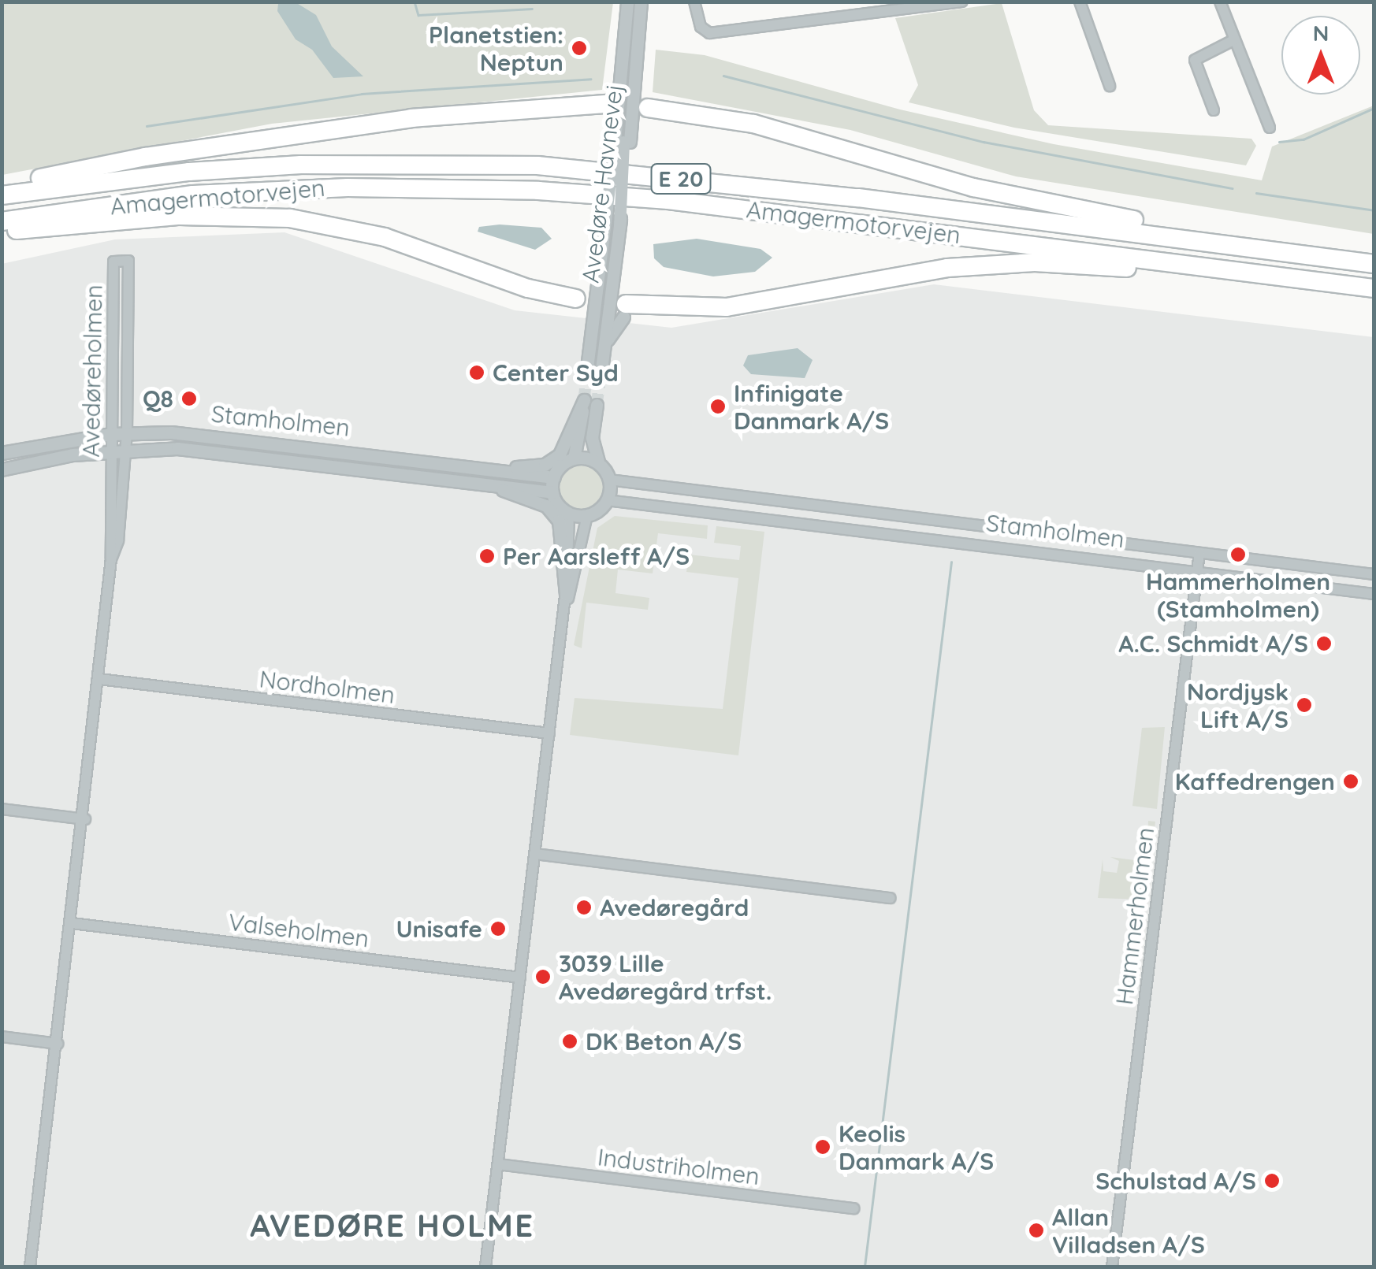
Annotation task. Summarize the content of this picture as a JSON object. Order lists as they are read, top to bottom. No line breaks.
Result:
{"streets":{"highway":["E 20","Amagermotorvejen"],"street":["Avedøre Havnevej","Avedøreholmen","Stamholmen","Nordholmen","Hammerholmen","Valseholmen","Industriholmen"]},"crossings":[["Avedøreholmen","Stamholmen"],["Avedøreholmen","Nordholmen"],["Avedøreholmen","Valseholmen"],["Stamholmen","Hammerholmen"]],"districts":["AVEDØRE HOLME"],"places":["Planetstien: Neptun","Center Syd","Q8","Infinigate Danmark A/S","Hammerholmen (Stamholmen)","Per Aarsleff A/S","A.C. Schmidt A/S","Nordjysk Lift A/S","Kaffedrengen","Avedøregård","Unisafe","3039 Lille Avedøregård trfst.","DK Beton A/S","Keolis Danmark A/S","Schulstad A/S","Allan Villadsen A/S"],"north":"top"}
